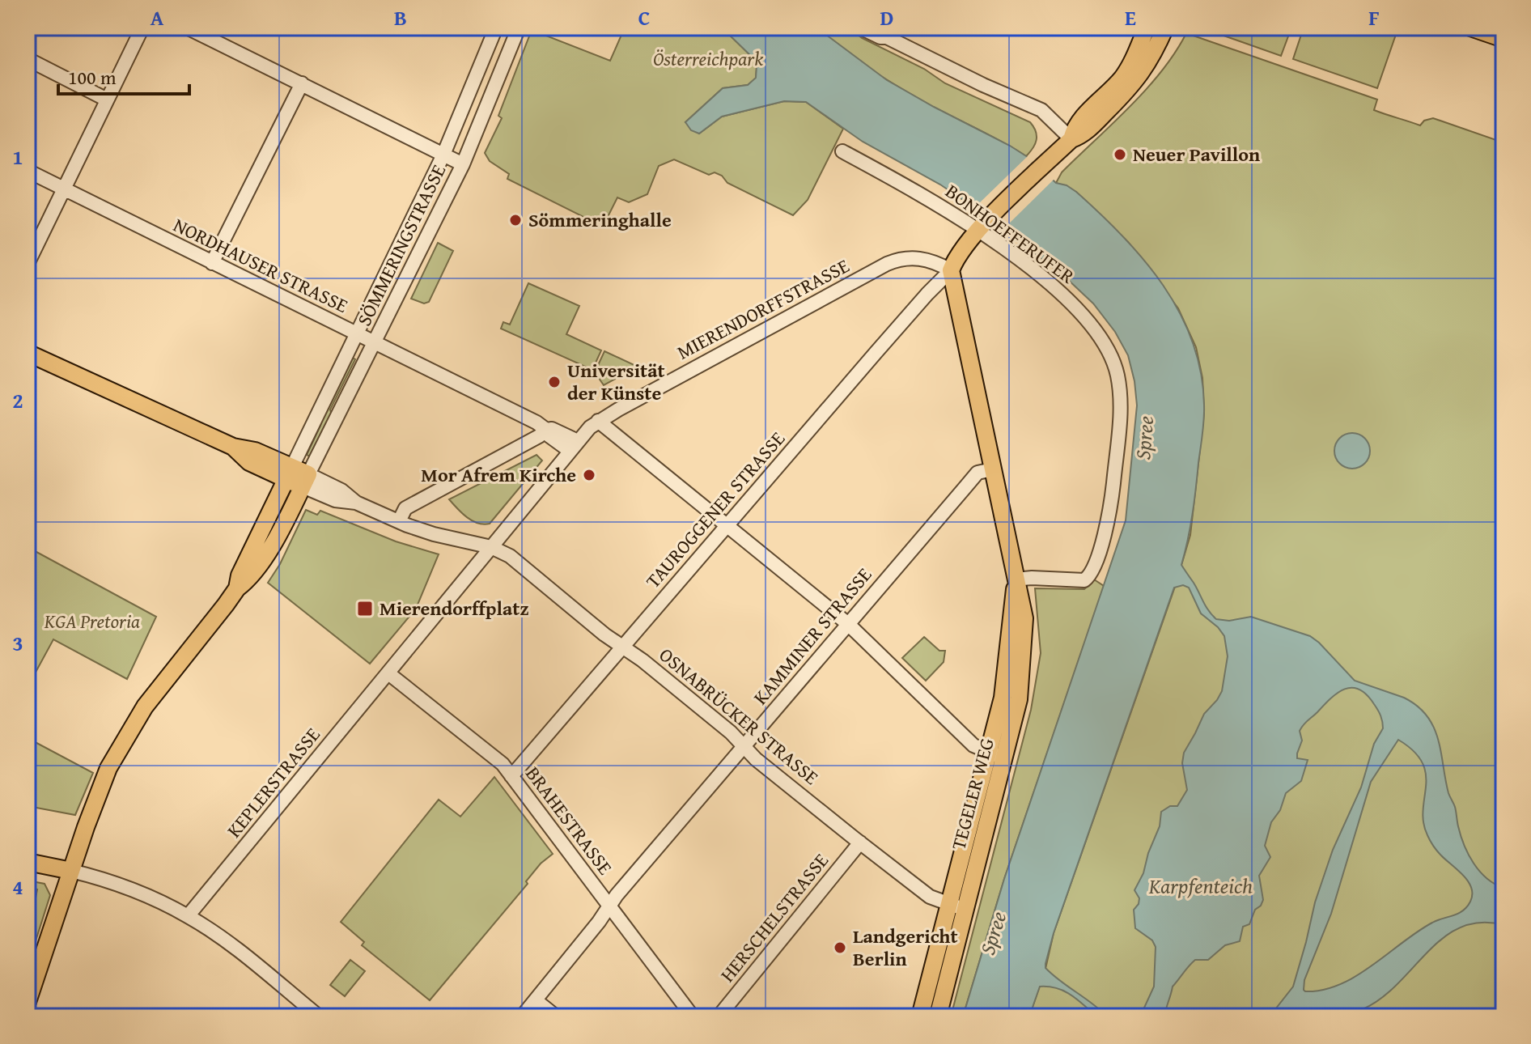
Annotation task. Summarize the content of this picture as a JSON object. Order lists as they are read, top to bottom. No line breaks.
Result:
{"streets":{"main road":["TEGELER WEG"],"street":["BONHOEFFERUFER","SÖMMERINGSTRASSE","NORDHAUSER STRASSE","MIERENDORFFSTRASSE","TAUROGGENER STRASSE","KAMMINER STRASSE","OSNABRÜCKER STRASSE","KEPLERSTRASSE","BRAHESTRASSE","HERSCHELSTRASSE"]},"crossings":[["BONHOEFFERUFER","TEGELER WEG"],["SÖMMERINGSTRASSE","NORDHAUSER STRASSE"],["MIERENDORFFSTRASSE","TAUROGGENER STRASSE"],["MIERENDORFFSTRASSE","TEGELER WEG"],["TAUROGGENER STRASSE","OSNABRÜCKER STRASSE"],["TAUROGGENER STRASSE","TEGELER WEG"],["TAUROGGENER STRASSE","BRAHESTRASSE"],["KAMMINER STRASSE","OSNABRÜCKER STRASSE"],["KAMMINER STRASSE","TEGELER WEG"],["KAMMINER STRASSE","BRAHESTRASSE"],["OSNABRÜCKER STRASSE","TEGELER WEG"],["OSNABRÜCKER STRASSE","HERSCHELSTRASSE"],["KEPLERSTRASSE","BRAHESTRASSE"]],"water":["Spree","Karpfenteich"],"parks":["Österreichpark","KGA Pretoria"],"places":{"other":["Neuer Pavillon","Sömmeringhalle","Universität der Künste","Mor Afrem Kirche","Landgericht Berlin"],"transit":["Mierendorffplatz"]},"scale_bar":"100 m","grid":{"columns":["A","B","C","D","E","F"],"rows":["1","2","3","4"]}}
